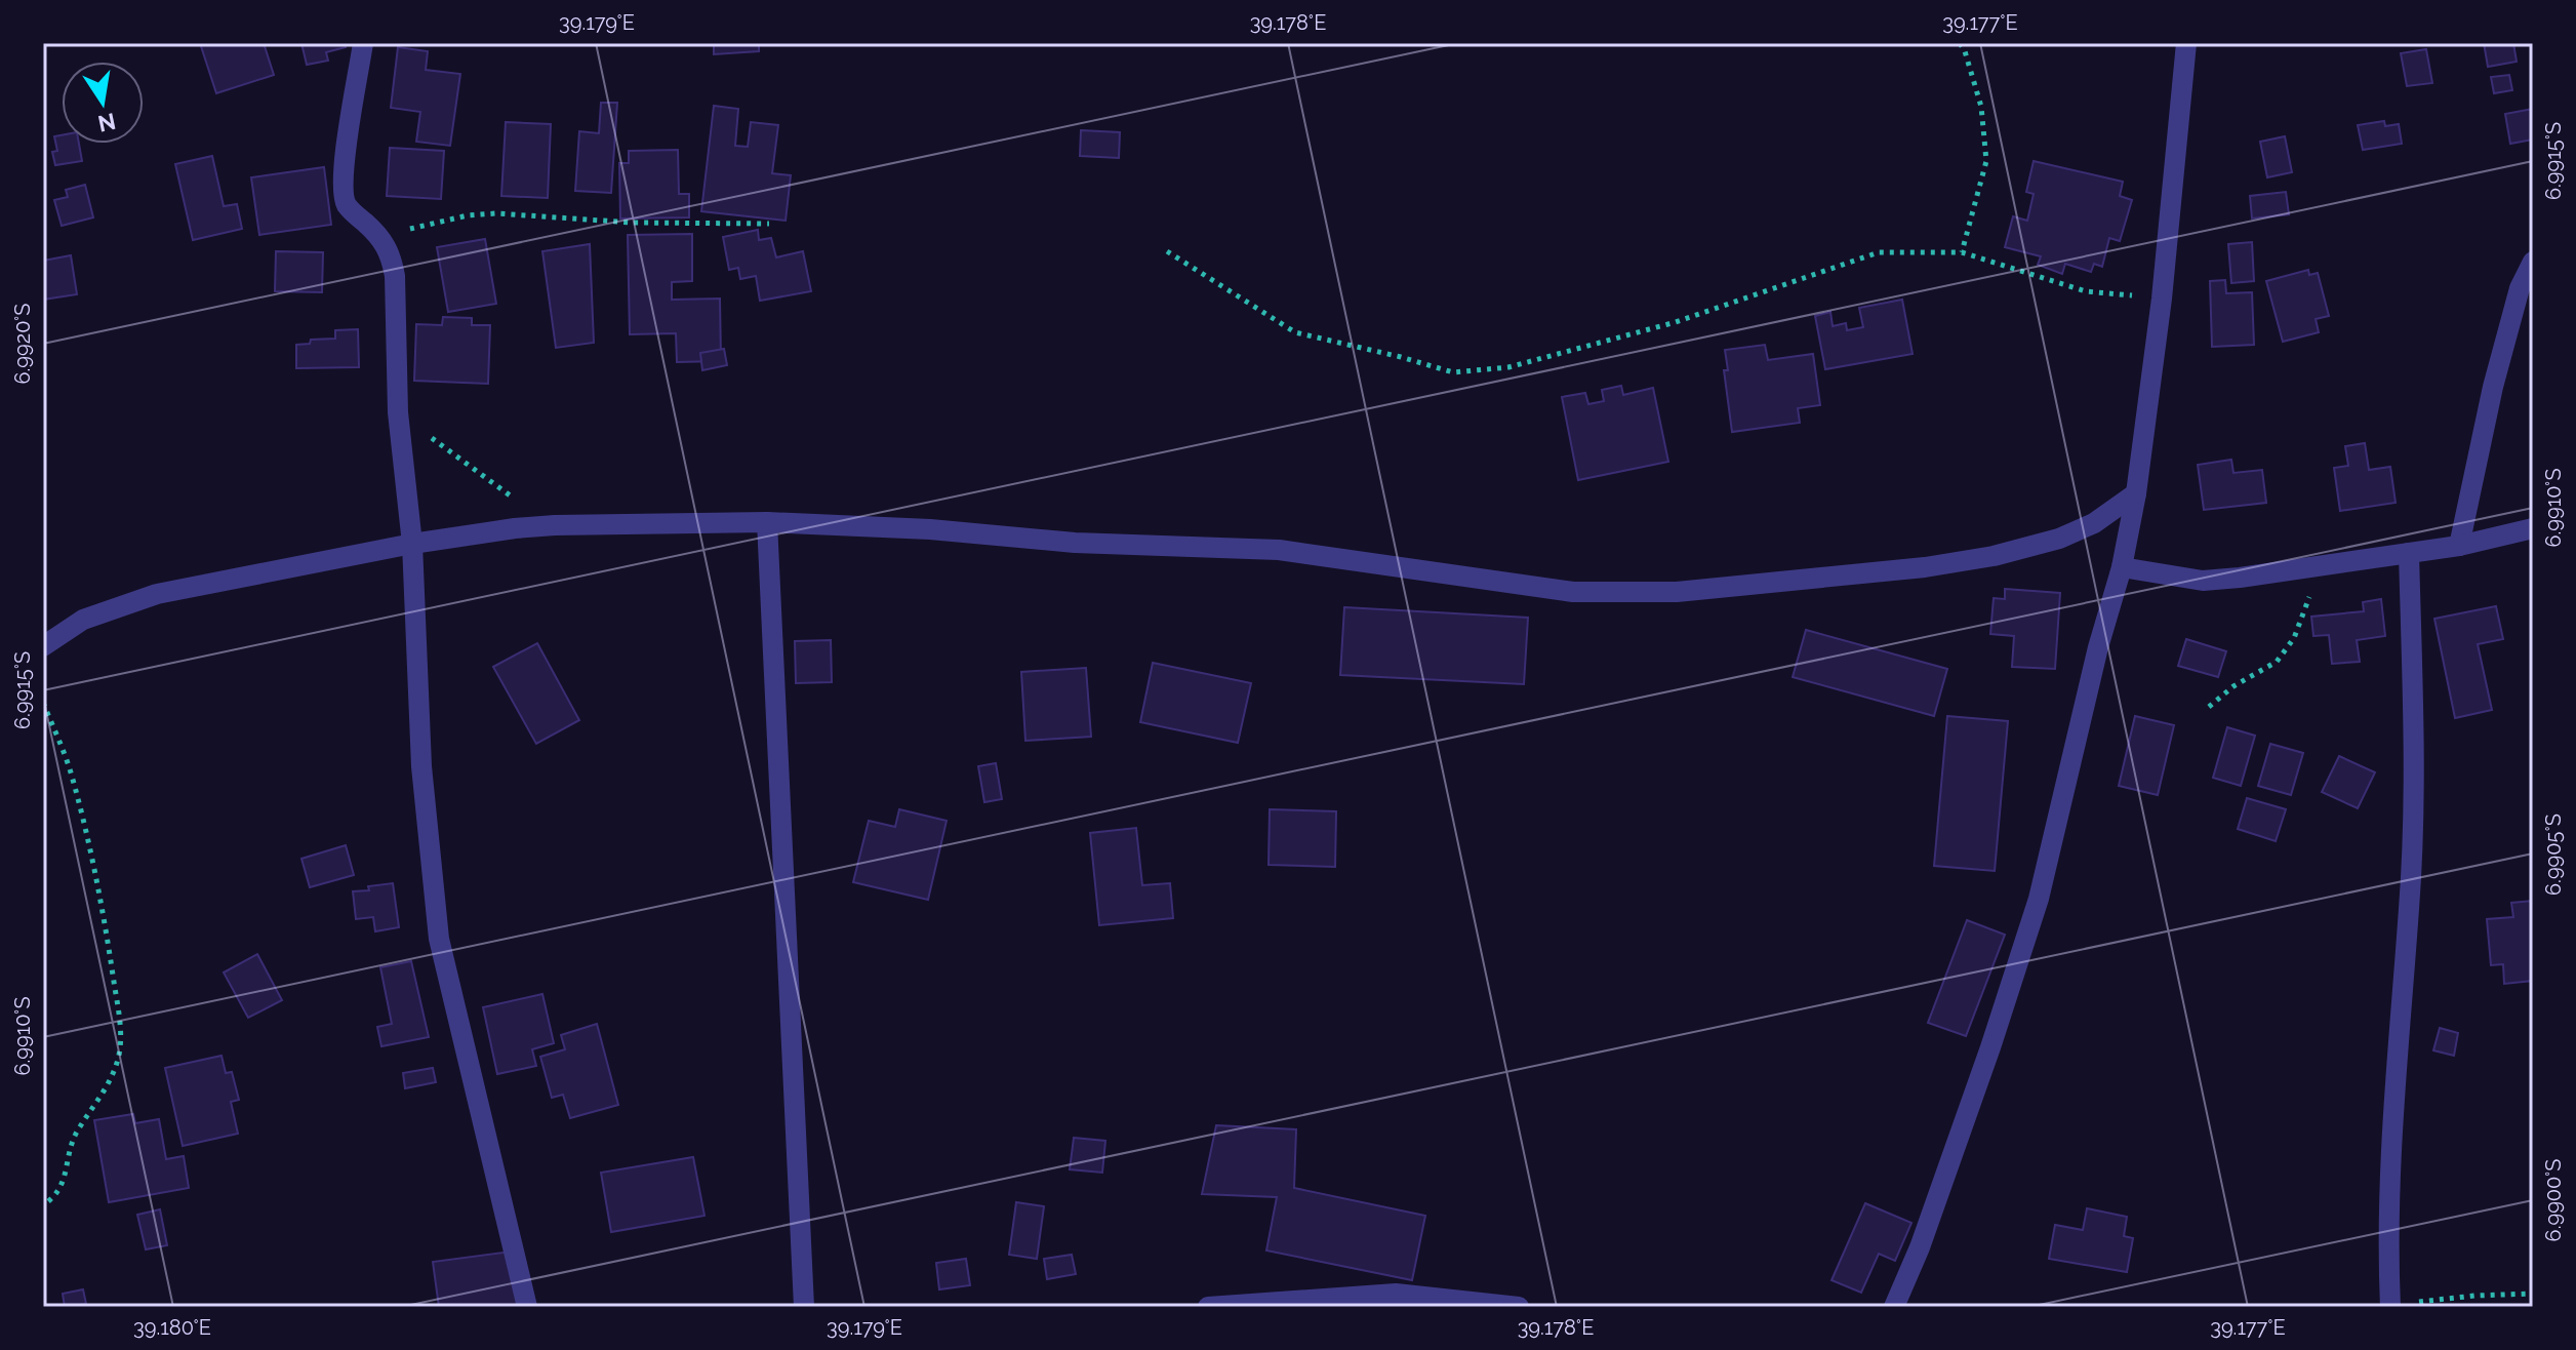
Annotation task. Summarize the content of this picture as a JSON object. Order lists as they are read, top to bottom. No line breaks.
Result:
{"north":"bottom","coordinates":["39.179°E","39.178°E","39.177°E","6.9915°S","6.9920°S","6.9910°S","6.9905°S","6.9900°S","39.180°E"]}
